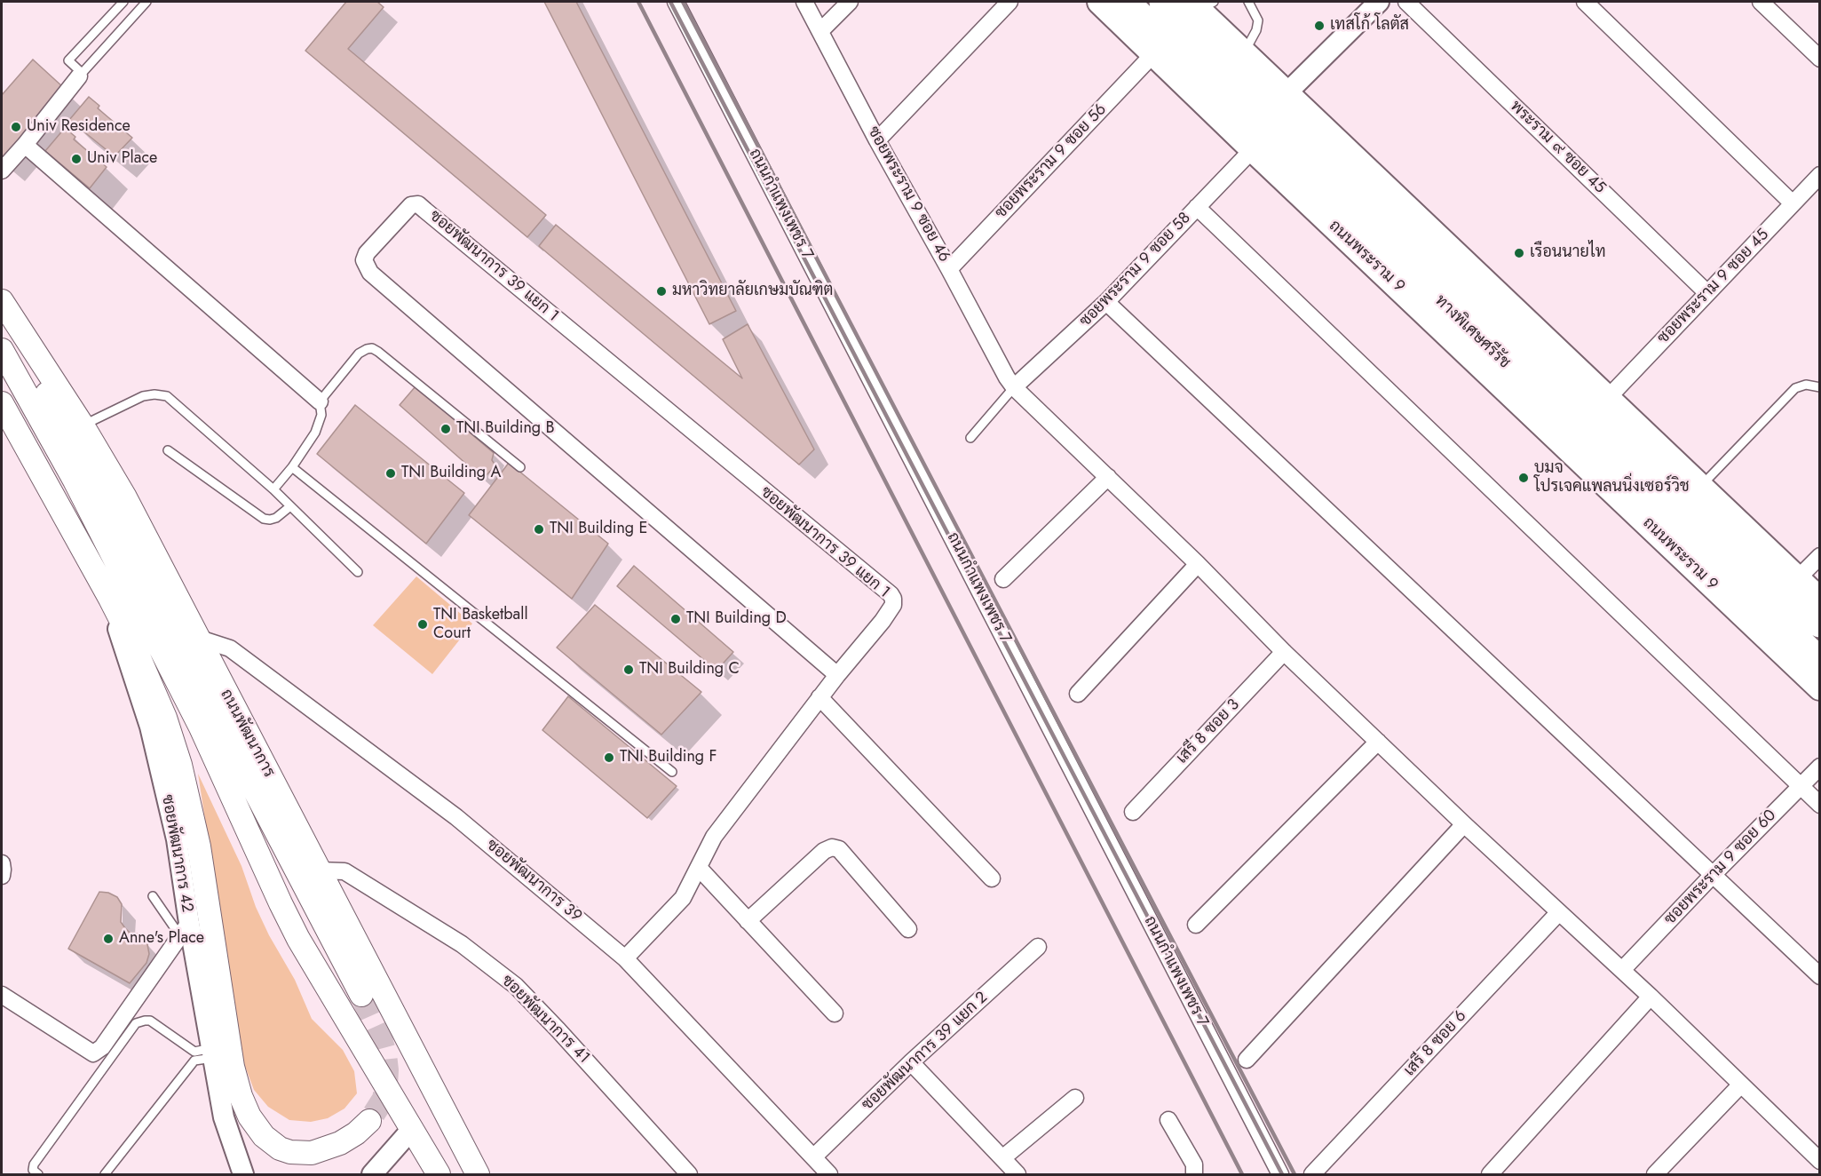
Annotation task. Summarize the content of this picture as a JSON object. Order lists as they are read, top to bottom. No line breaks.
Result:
{"streets":{"highway":["ทางพิเศษศรีรัช"],"main road":["ถนนพระราม 9","ถนนพัฒนาการ"],"street":["พระราม ๙ ซอย 45","ซอยพระราม 9 ซอย 56","ซอยพระราม 9 ซอย 46","ถนนกำแพงเพชร 7","ซอยพัฒนาการ 39 แยก 1","ซอยพระราม 9 ซอย 58","ซอยพระราม 9 ซอย 45","เสรี 8 ซอย 3","ซอยพัฒนาการ 42","ซอยพระราม 9 ซอย 60","ซอยพัฒนาการ 39","ซอยพัฒนาการ 41","เสรี 8 ซอย 6","ซอยพัฒนาการ 39 แยก 2"]},"crossings":[["พระราม ๙ ซอย 45","ซอยพระราม 9 ซอย 45"],["ซอยพระราม 9 ซอย 56","ซอยพระราม 9 ซอย 46"],["ซอยพระราม 9 ซอย 56","ถนนพระราม 9"],["ซอยพระราม 9 ซอย 46","ซอยพระราม 9 ซอย 58"],["ซอยพระราม 9 ซอย 46","เสรี 8 ซอย 3"],["ซอยพระราม 9 ซอย 46","ซอยพระราม 9 ซอย 60"],["ซอยพระราม 9 ซอย 46","เสรี 8 ซอย 6"],["ถนนพระราม 9","ซอยพระราม 9 ซอย 58"],["ซอยพัฒนาการ 39 แยก 1","ซอยพัฒนาการ 39"],["ถนนพัฒนาการ","ซอยพัฒนาการ 39"],["ถนนพัฒนาการ","ซอยพัฒนาการ 41"],["ซอยพัฒนาการ 39","ซอยพัฒนาการ 39 แยก 2"]],"places":["เทสโก้ โลตัส","Univ Residence","Univ Place","เรือนนายไท","มหาวิทยาลัยเกษมบัณฑิต","TNI Building B","TNI Building A","บมจ โปรเจคแพลนนิ่งเซอร์วิช","TNI Building E","TNI Building D","TNI Basketball Court","TNI Building C","TNI Building F","Anne's Place"]}
